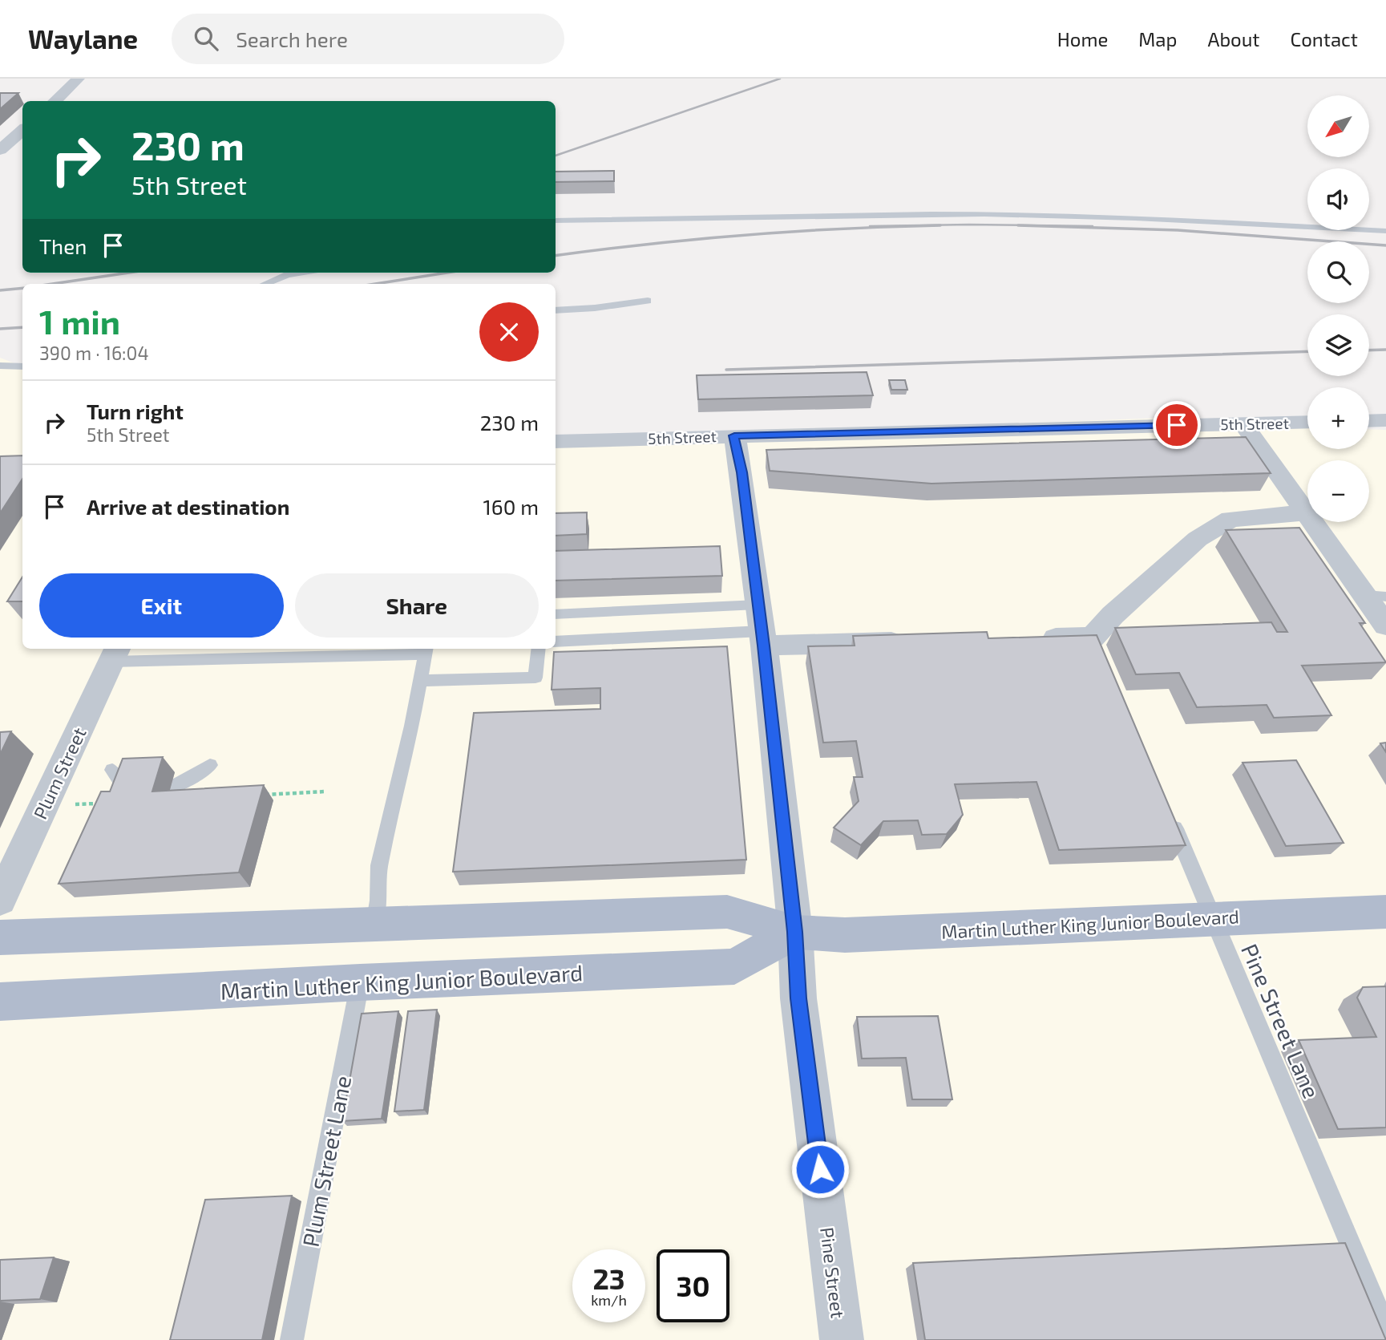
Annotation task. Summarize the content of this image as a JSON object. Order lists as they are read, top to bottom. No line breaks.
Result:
{"streets":{"main road":["Martin Luther King Junior Boulevard"],"street":["5th Street","Plum Street","Pine Street"],"lane":["Pine Street Lane","Plum Street Lane"]},"crossings":[["5th Street","Pine Street"],["Martin Luther King Junior Boulevard","Pine Street Lane"],["Martin Luther King Junior Boulevard","Plum Street Lane"],["Martin Luther King Junior Boulevard","Pine Street"]],"north":"bottom left","page":{"header":"Waylane","search":"Search here","nav":["Home","Map","About","Contact"],"map_buttons":["+","−"],"turn":["230 m","5th Street"],"then":"Then","heading":["1 min","390 m · 16:04"],"list":[{"name":"Turn right","note":"5th Street","value":"230 m"},{"name":"Arrive at destination","value":"160 m"}],"buttons":["Exit","Share"],"speed":"23 km/h","limit":"30"}}
